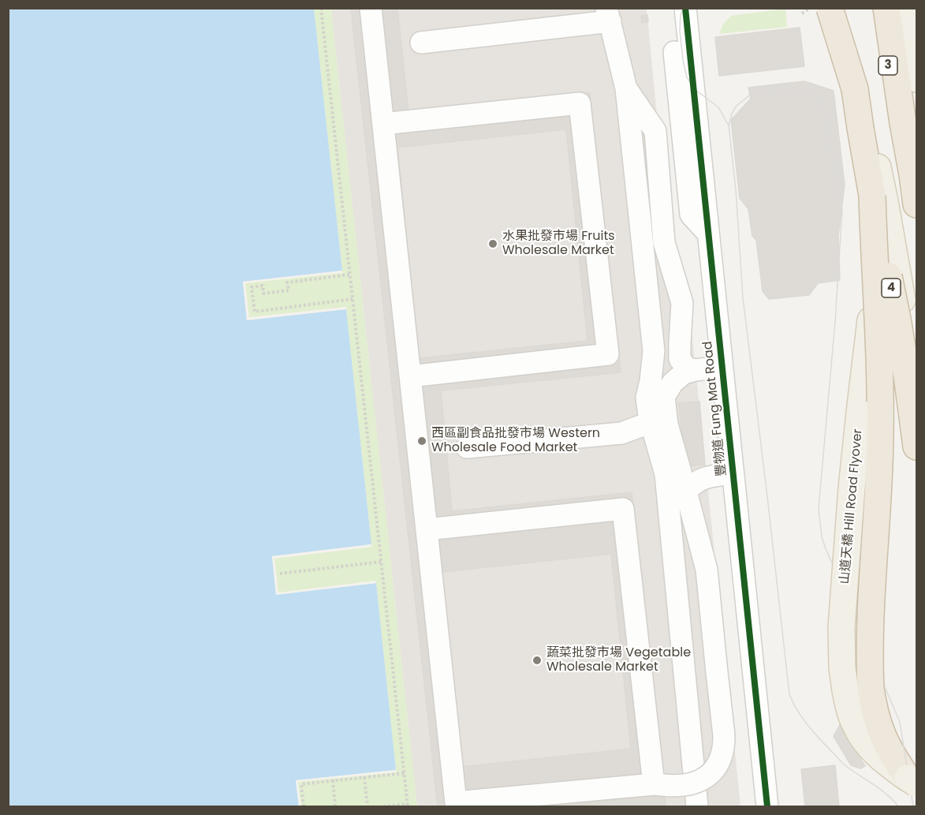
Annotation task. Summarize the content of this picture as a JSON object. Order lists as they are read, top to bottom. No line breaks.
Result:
{"streets":{"highway":["3","4"],"main road":["山道天橋 Hill Road Flyover"],"street":["豐物道 Fung Mat Road"]},"crossings":[["4","山道天橋 Hill Road Flyover"]],"places":["水果批發市場 Fruits Wholesale Market","西區副食品批發市場 Western Wholesale Food Market","蔬菜批發市場 Vegetable Wholesale Market"]}
